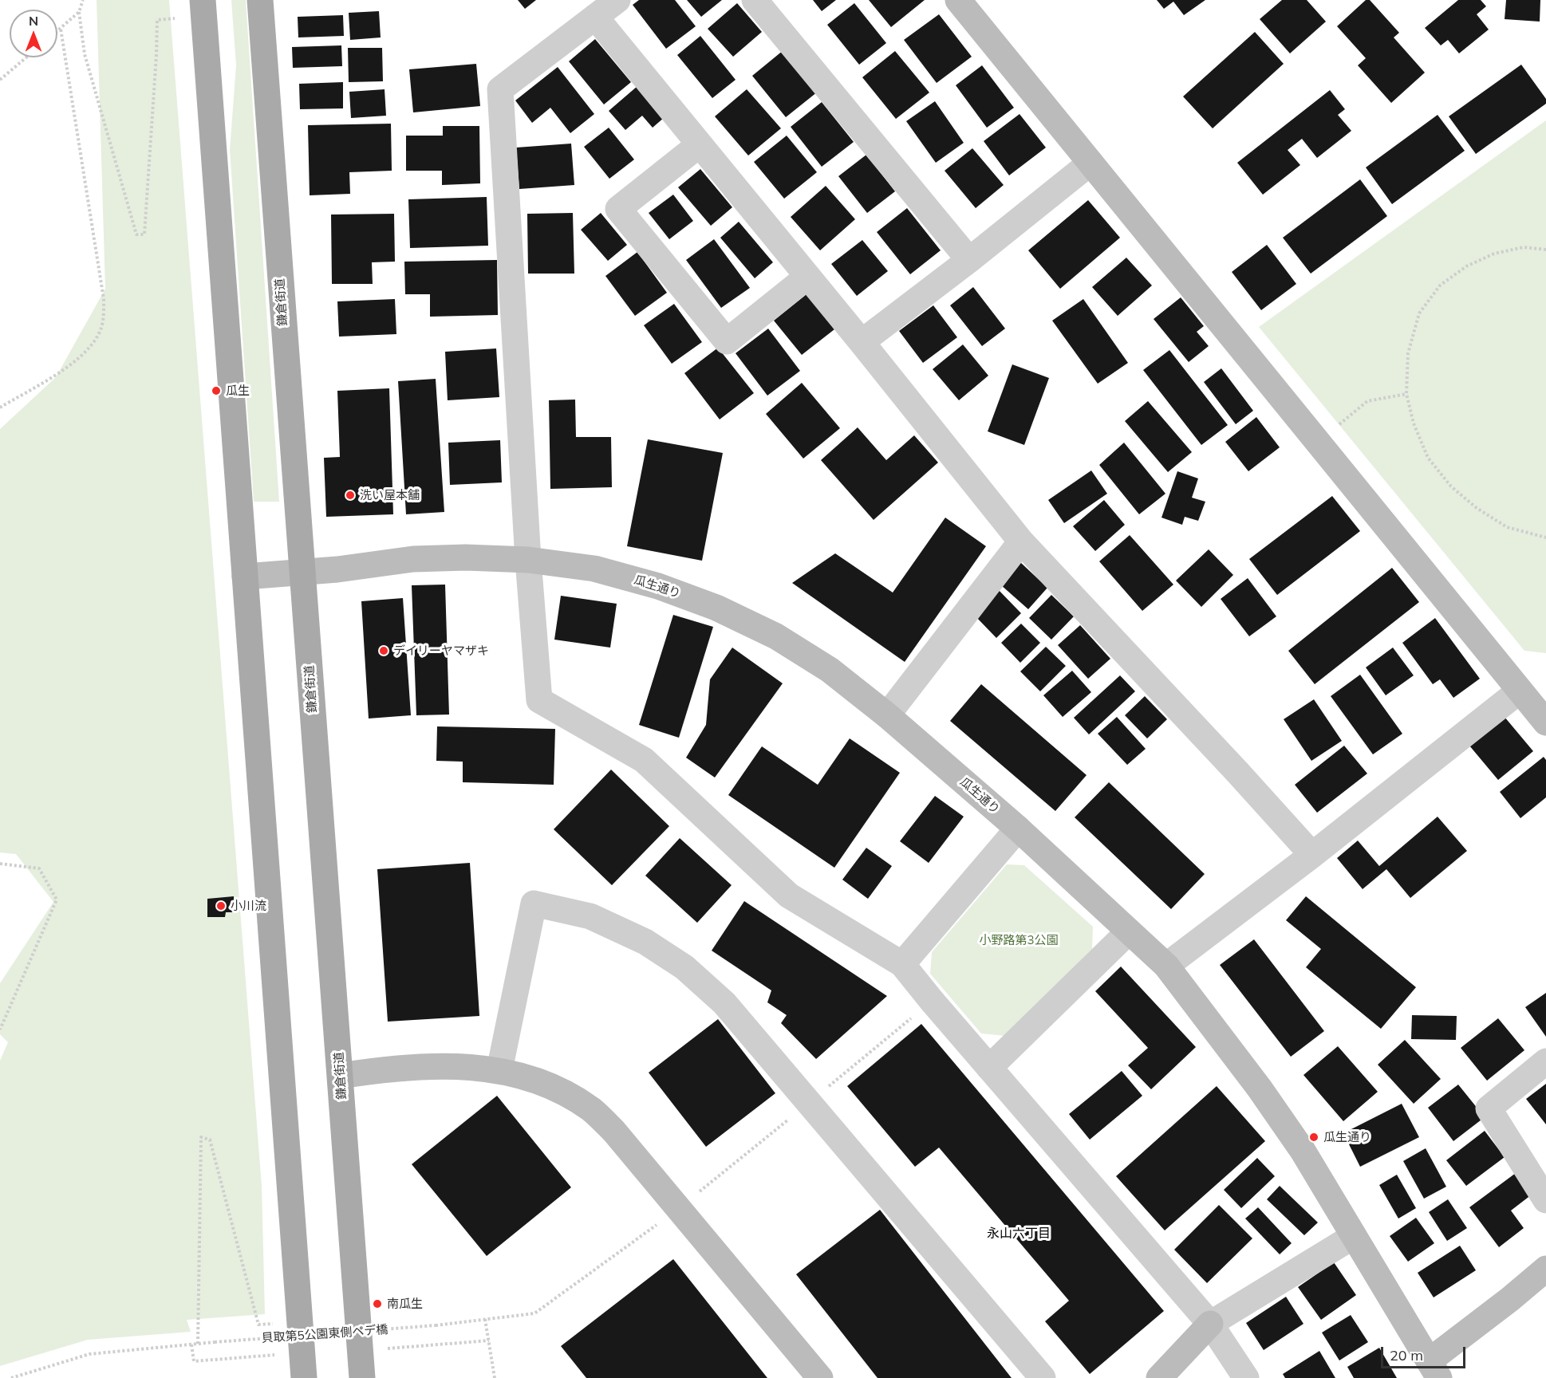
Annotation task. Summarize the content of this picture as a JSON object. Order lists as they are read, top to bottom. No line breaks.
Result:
{"streets":{"main road":["鎌倉街道"],"street":["瓜生通り"],"path":["貝取第5公園東側ペデ橋"]},"crossings":[["鎌倉街道","瓜生通り"]],"districts":["永山六丁目"],"parks":["小野路第3公園"],"places":["瓜生","洗い屋本舗","デイリーヤマザキ","小川流","瓜生通り","南瓜生"],"scale_bar":"20 m","north":"top"}
